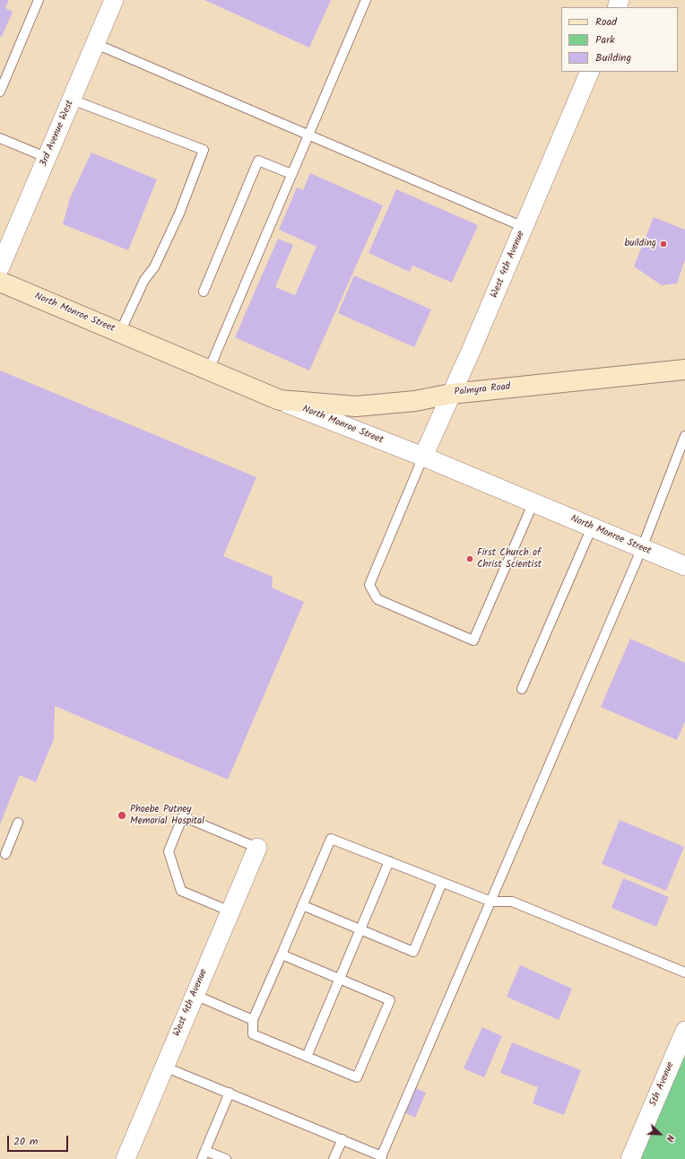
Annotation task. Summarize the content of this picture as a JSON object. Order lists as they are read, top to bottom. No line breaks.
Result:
{"streets":{"main road":["North Monroe Street","Palmyra Road"],"street":["3rd Avenue West","West 4th Avenue","5th Avenue"]},"crossings":[["West 4th Avenue","North Monroe Street"],["West 4th Avenue","Palmyra Road"],["North Monroe Street","Palmyra Road"]],"places":["building","First Church of Christ Scientist","Phoebe Putney Memorial Hospital"],"legend":["Road","Park","Building"],"scale_bar":"20 m","north":"bottom right"}
